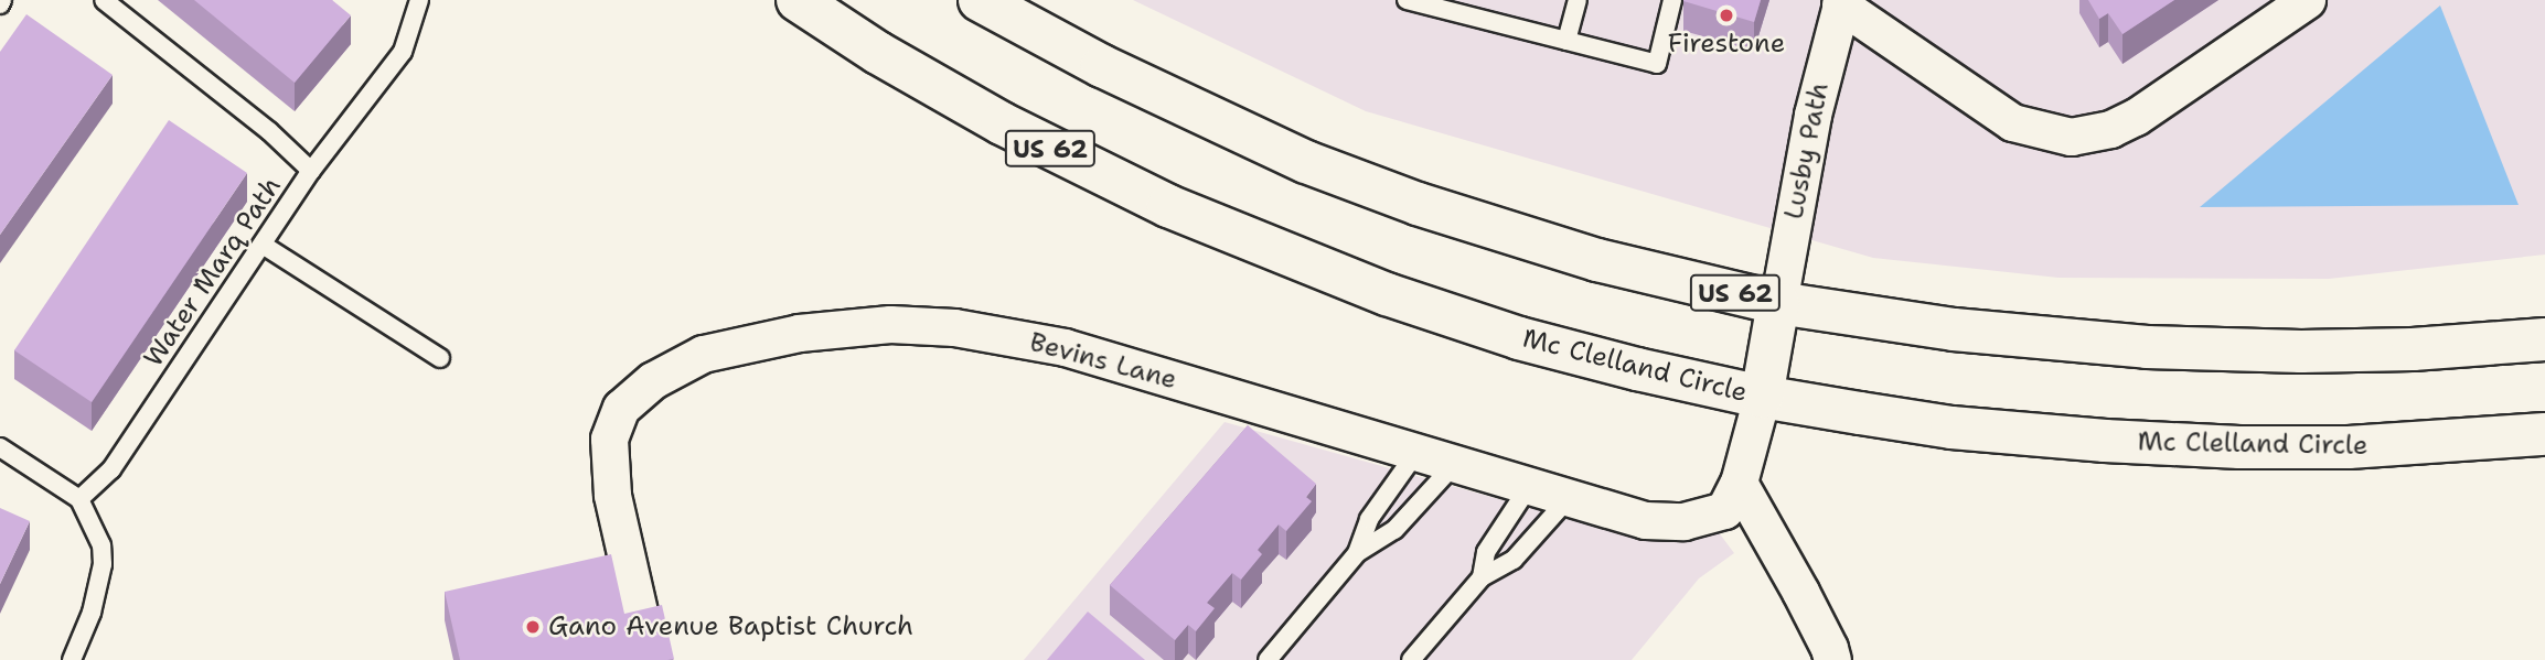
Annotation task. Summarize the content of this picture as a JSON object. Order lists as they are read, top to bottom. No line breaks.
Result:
{"streets":{"highway":["US 62","Mc Clelland Circle"],"street":["Lusby Path","Bevins Lane"],"lane":["Water Marq Path"]},"crossings":[["US 62","Lusby Path"],["Bevins Lane","Mc Clelland Circle"]],"places":["Firestone","Gano Avenue Baptist Church"]}
